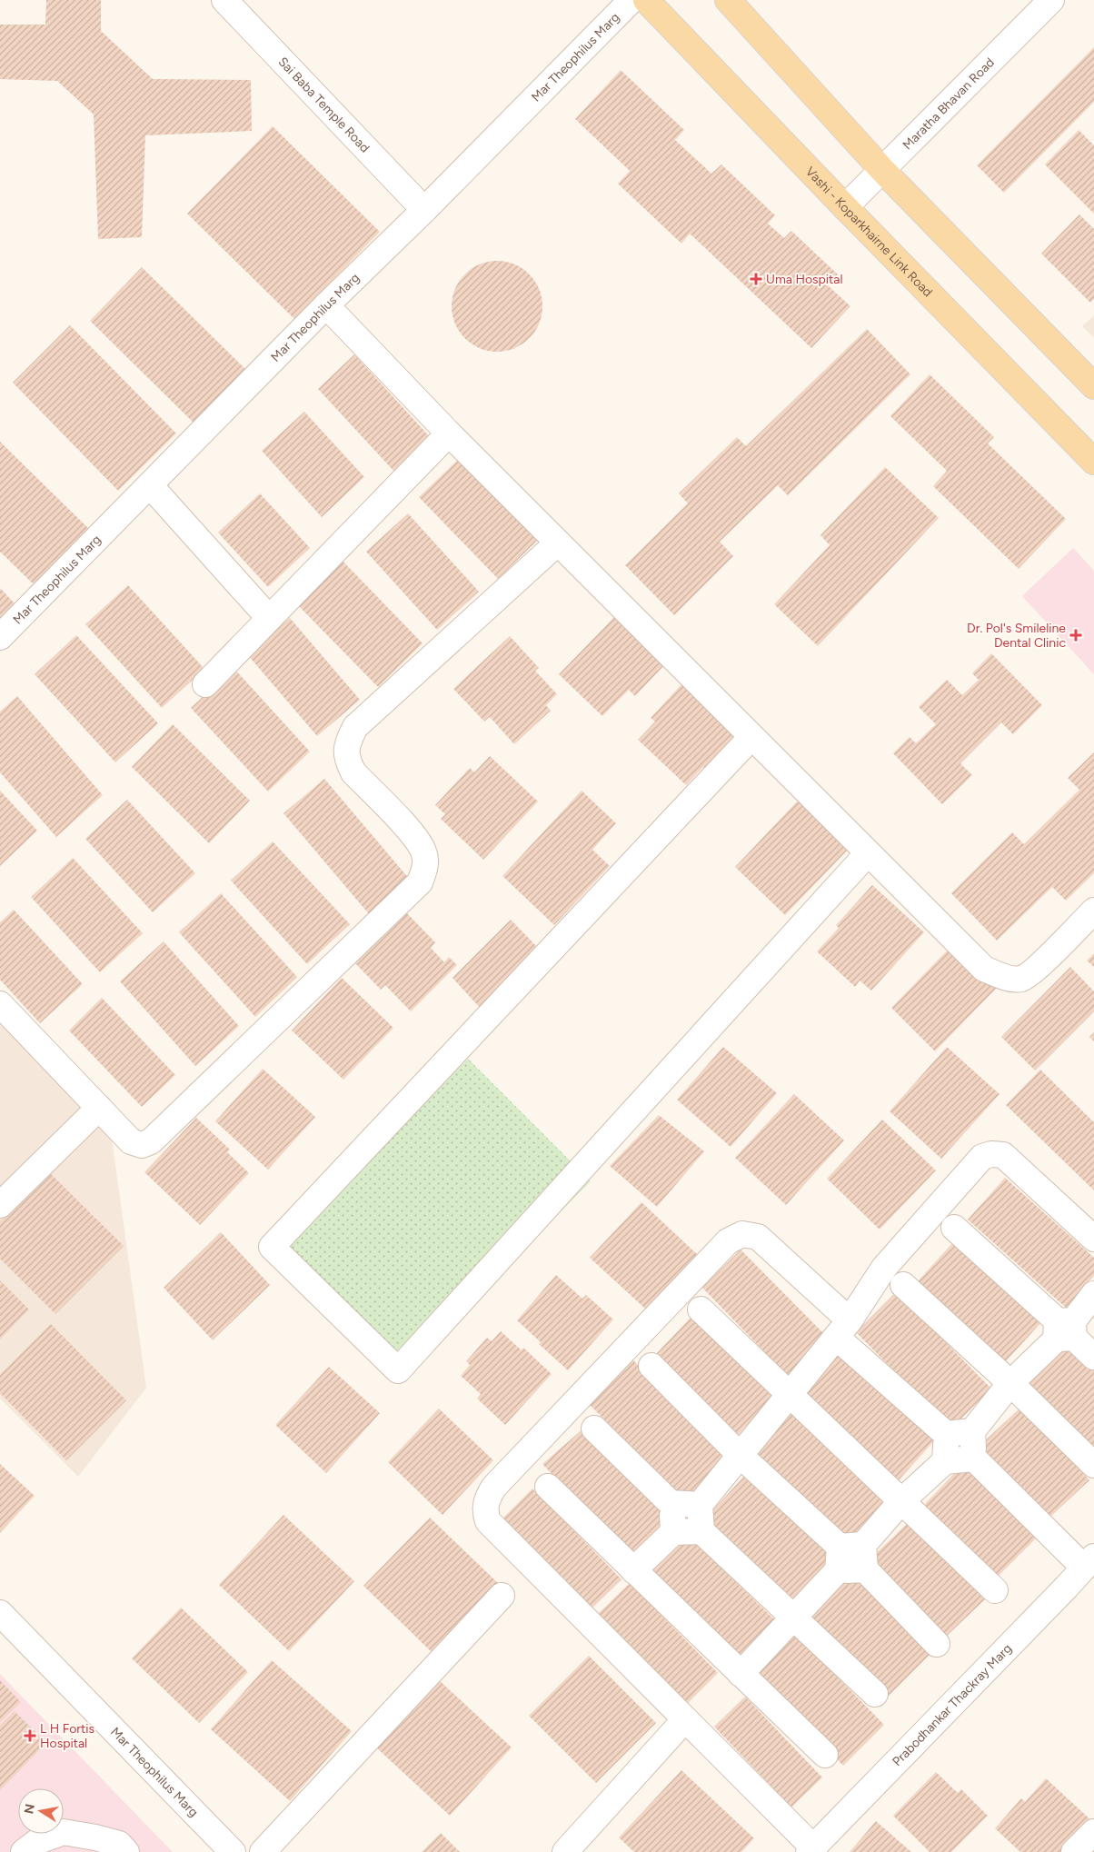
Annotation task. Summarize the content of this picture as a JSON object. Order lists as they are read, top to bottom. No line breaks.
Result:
{"streets":{"main road":["Vashi - Koparkhairne Link Road"],"street":["Mar Theophilus Marg","Maratha Bhavan Road","Sai Baba Temple Road","Prabodhankar Thackray Marg"]},"crossings":[["Mar Theophilus Marg","Sai Baba Temple Road"],["Maratha Bhavan Road","Vashi - Koparkhairne Link Road"]],"places":{"health":["Uma Hospital","Dr. Pol's Smileline Dental Clinic","L H Fortis Hospital"]},"north":"left"}
